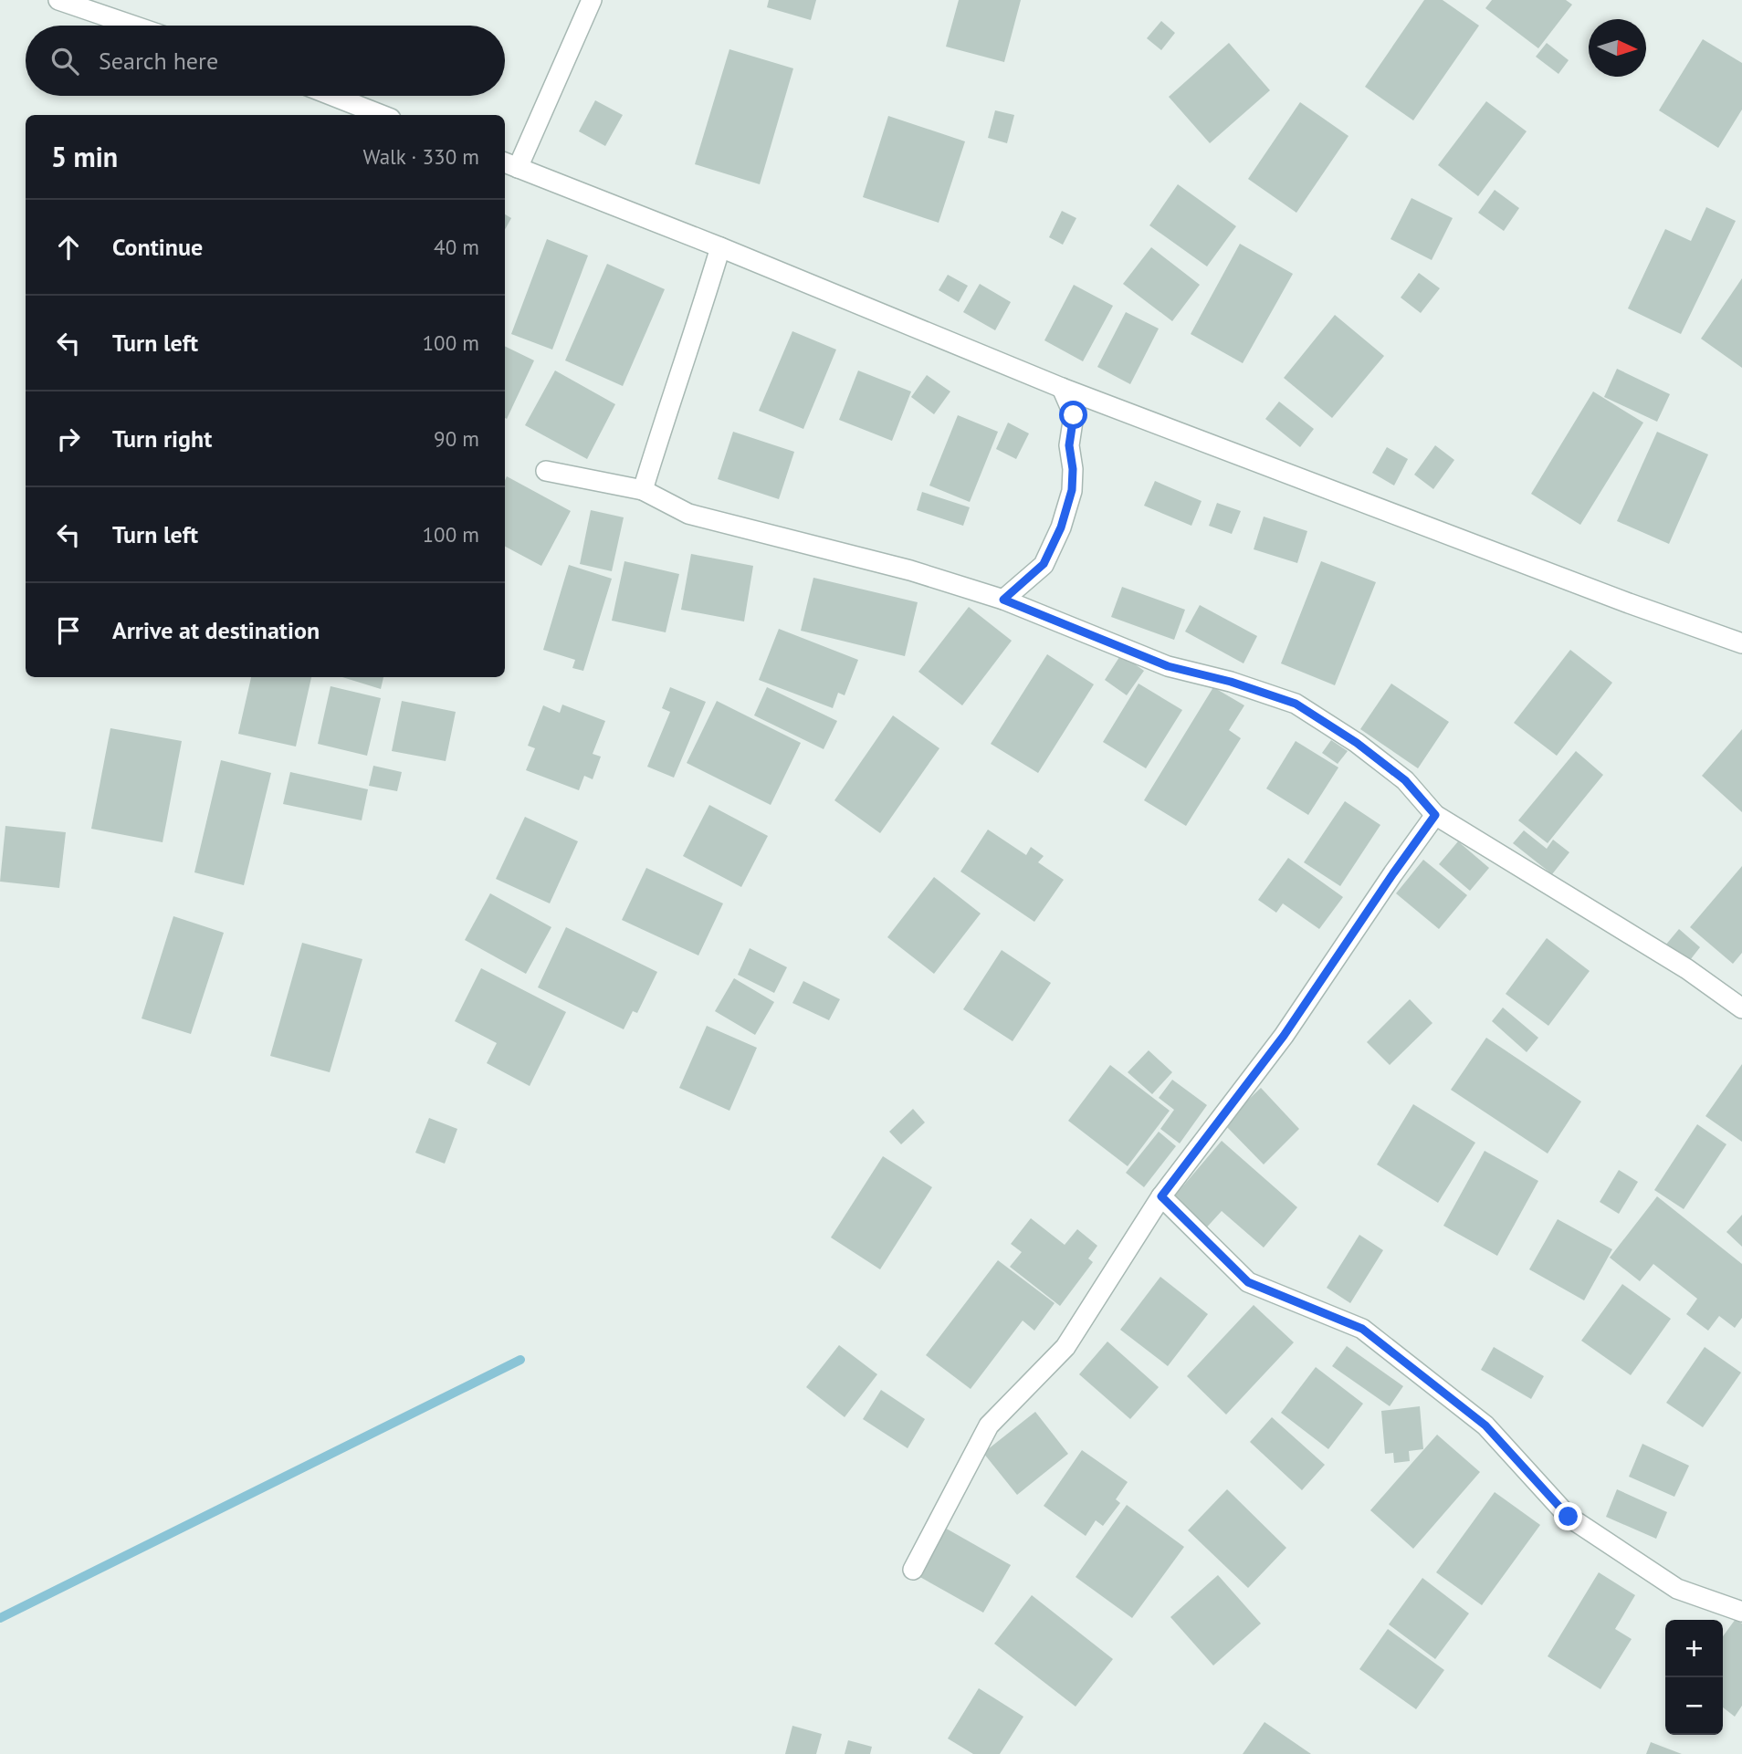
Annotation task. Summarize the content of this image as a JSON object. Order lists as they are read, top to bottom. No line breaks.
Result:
{"north":"right","page":{"search":"Search here","heading":["5 min","Walk · 330 m"],"list":[["Continue","40 m"],["Turn left","100 m"],["Turn right","90 m"],["Turn left","100 m"],"Arrive at destination"],"map_buttons":["+","−"]}}
